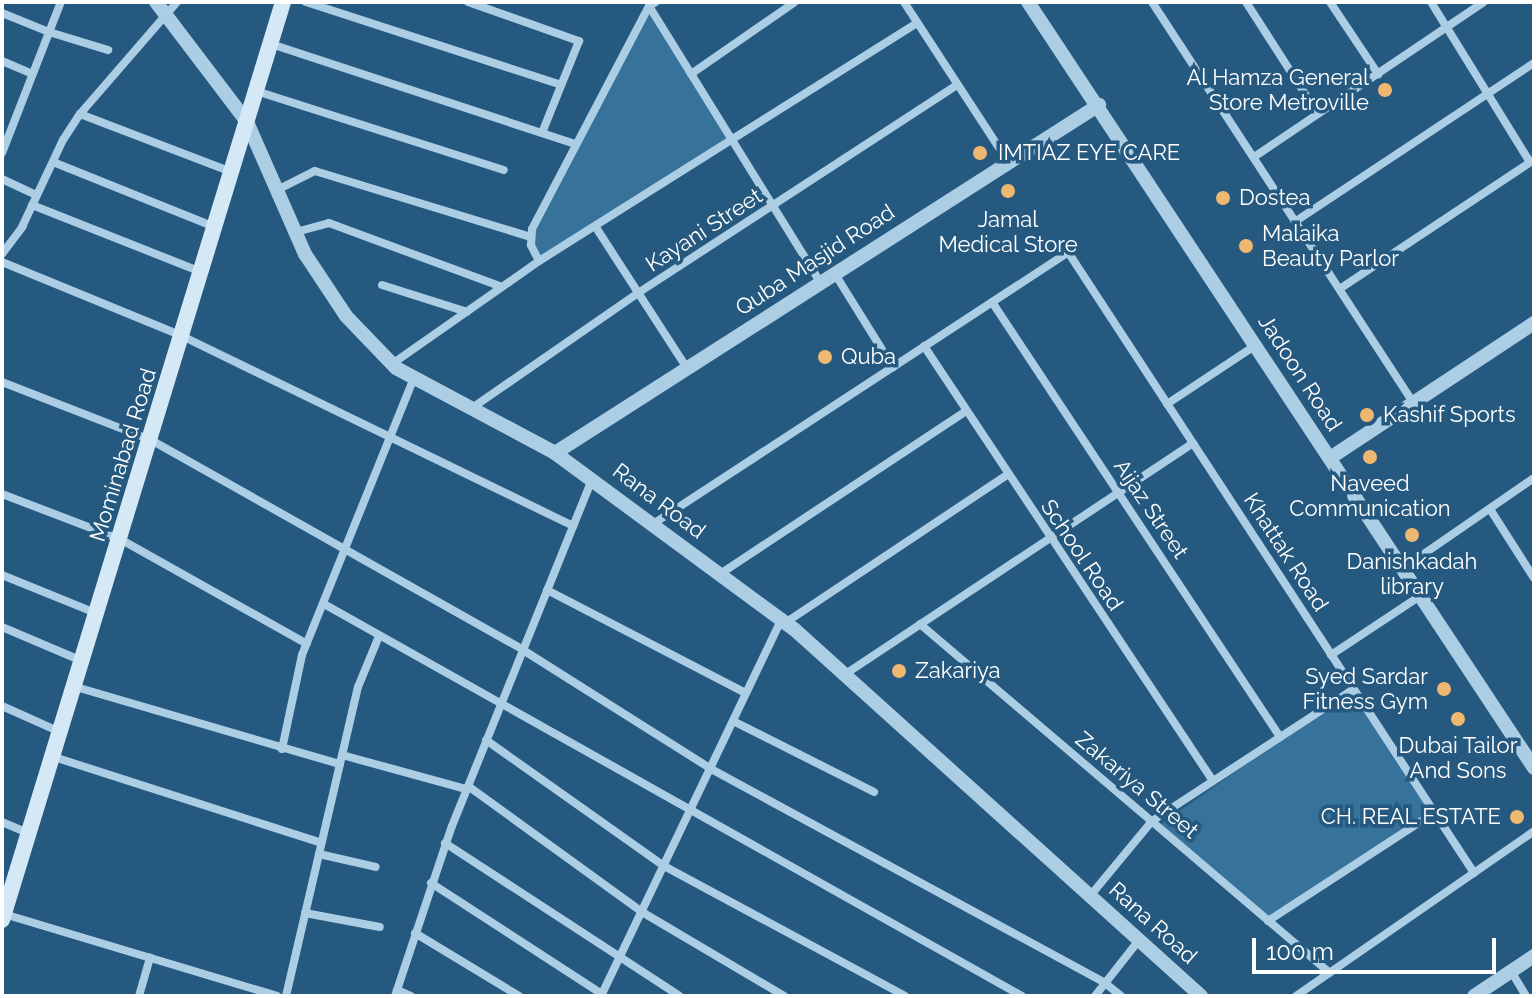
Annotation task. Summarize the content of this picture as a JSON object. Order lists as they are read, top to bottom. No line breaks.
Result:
{"streets":{"main road":["Mominabad Road"],"street":["Kayani Street","Quba Masjid Road","Jadoon Road","Rana Road","Aijaz Street","Khattak Road","School Road","Zakariya Street"]},"crossings":[["Kayani Street","Rana Road"],["Quba Masjid Road","Jadoon Road"],["Quba Masjid Road","Rana Road"],["Mominabad Road","Rana Road"],["Aijaz Street","Khattak Road"]],"places":["Al Hamza General Store Metroville","IMTIAZ EYE CARE","Jamal Medical Store","Dostea","Malaika Beauty Parlor","Quba","Kashif Sports","Naveed Communication","Danishkadah library","Zakariya","Syed Sardar Fitness Gym","Dubai Tailor And Sons","CH. REAL ESTATE"],"scale_bar":"100 m"}
